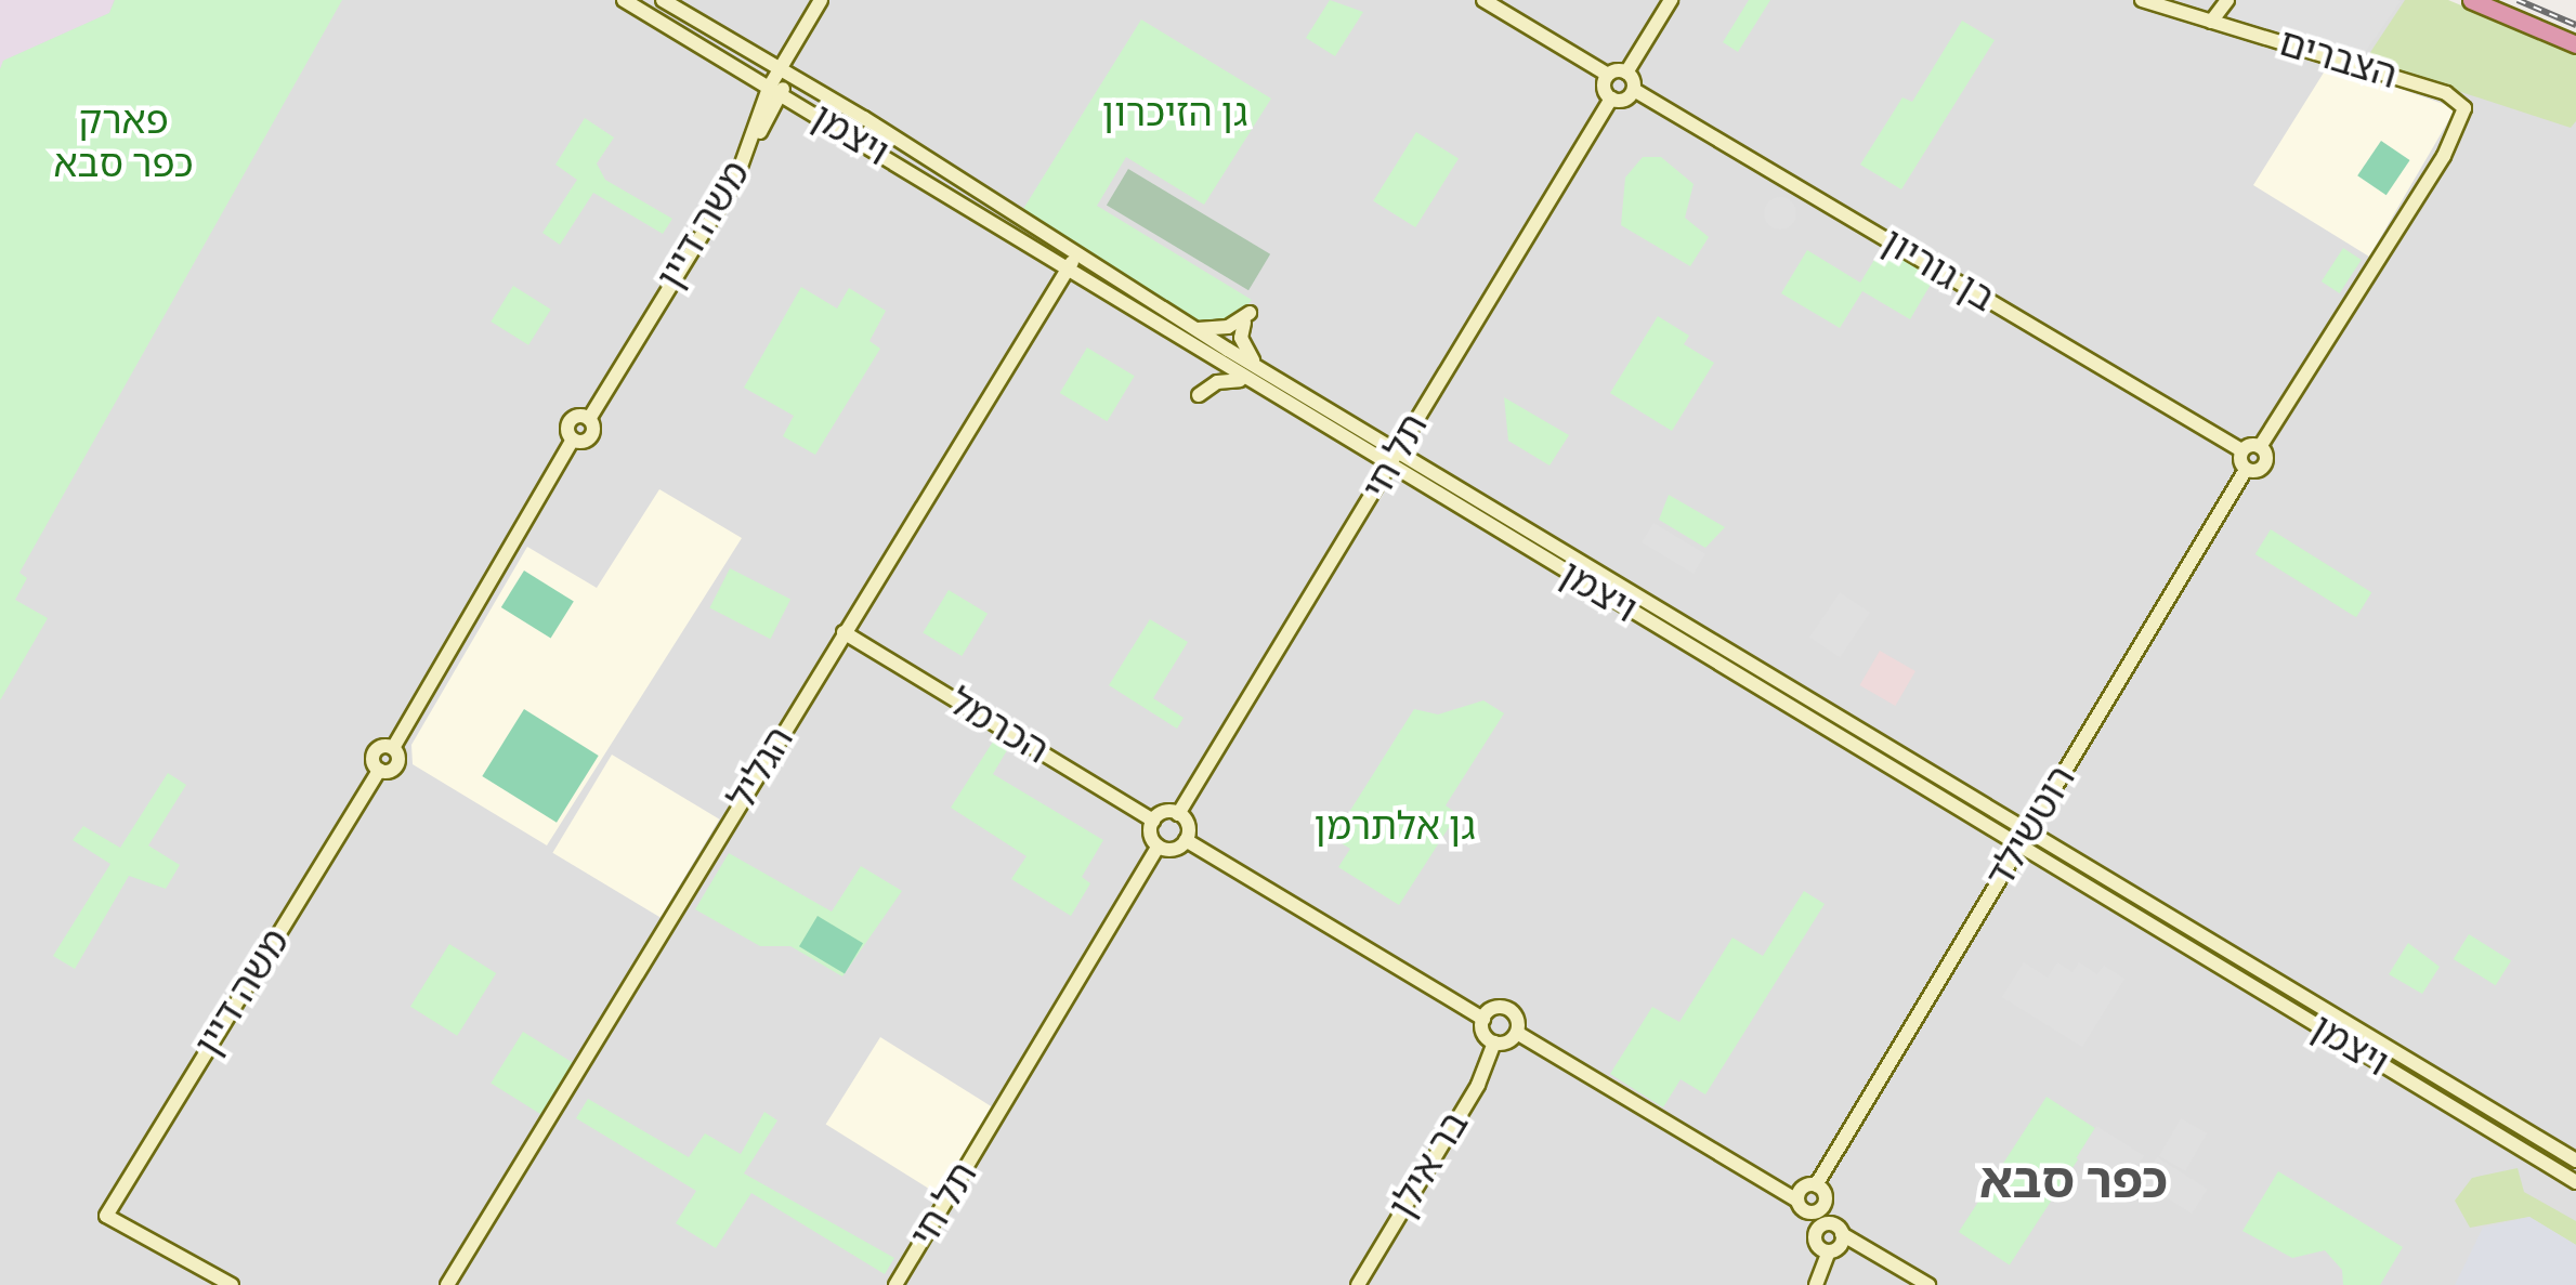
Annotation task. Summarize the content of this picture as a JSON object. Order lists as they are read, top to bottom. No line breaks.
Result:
{"streets":{"street":["הצברים","ויצמן","משה דיין","בן גוריון","תל חי","הכרמל","הגליל","רוטשילד","בר אילן"]},"crossings":[["הצברים","רוטשילד"],["ויצמן","משה דיין"],["ויצמן","תל חי"],["ויצמן","הגליל"],["ויצמן","רוטשילד"],["בן גוריון","תל חי"],["תל חי","הכרמל"],["הכרמל","הגליל"]],"districts":["כפר סבא"],"parks":["גן הזיכרון","פארק כפר סבא","גן אלתרמן"]}
